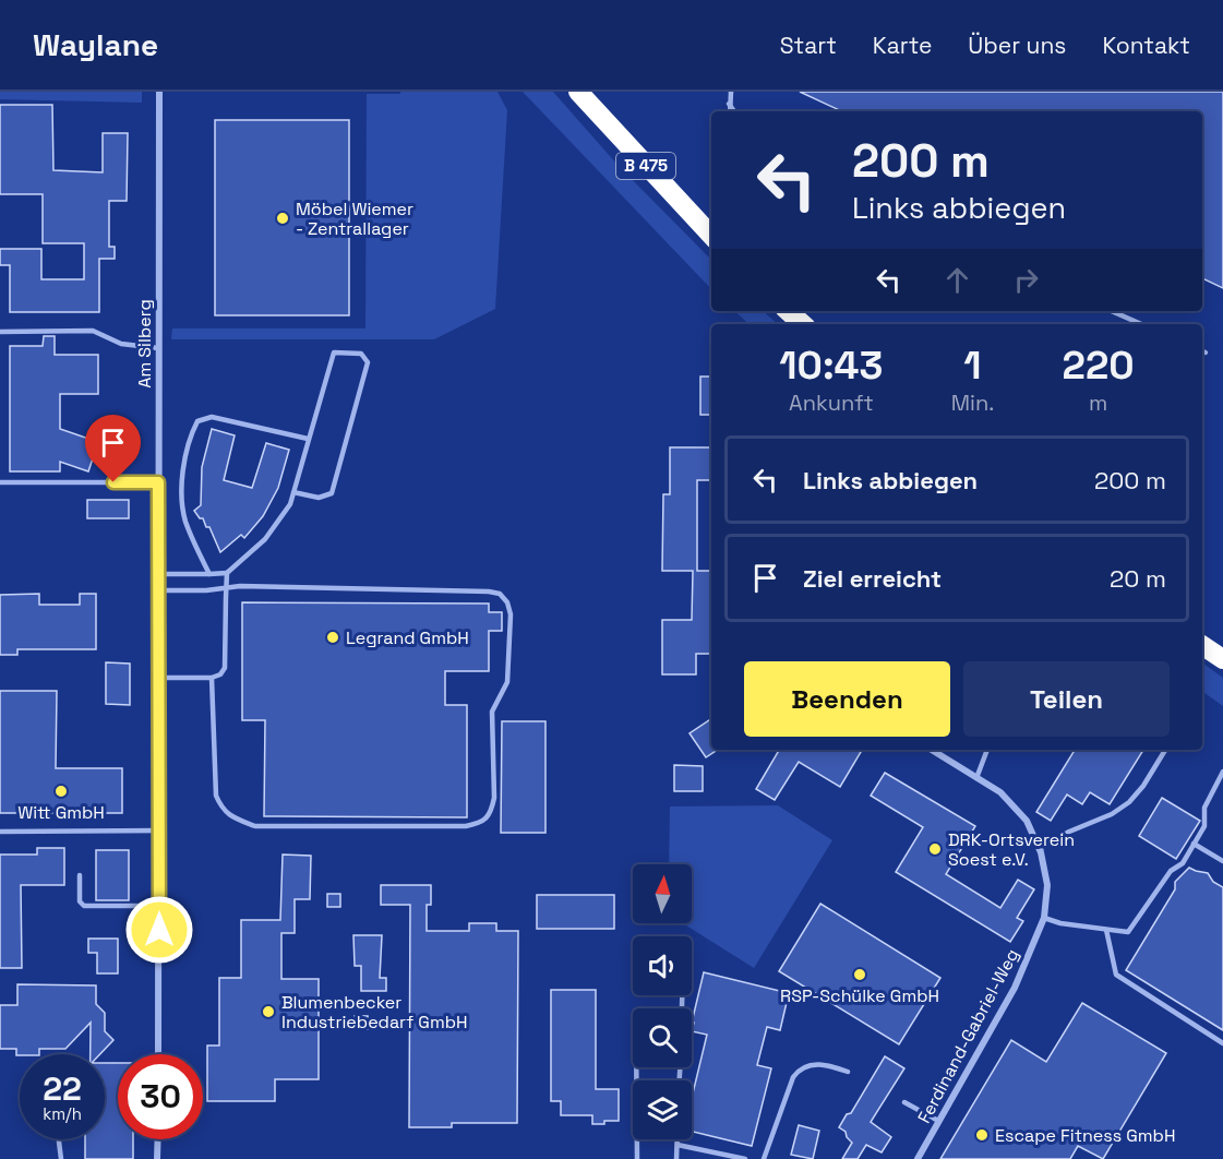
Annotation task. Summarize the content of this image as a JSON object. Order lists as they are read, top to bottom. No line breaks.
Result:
{"streets":{"highway":["B 475"],"street":["Am Silberg","Ferdinand-Gabriel-Weg"]},"places":["Möbel Wiemer - Zentrallager","Legrand GmbH","Witt GmbH","DRK-Ortsverein Soest e.V.","RSP-Schülke GmbH","Blumenbecker Industriebedarf GmbH","Escape Fitness GmbH"],"north":"top","page":{"header":"Waylane","nav":["Start","Karte","Über uns","Kontakt"],"turn":["200 m","Links abbiegen"],"eta":["10:43","Ankunft","1","Min.","220","m"],"list":[{"name":"Links abbiegen","value":"200 m"},{"name":"Ziel erreicht","value":"20 m"}],"buttons":["Beenden","Teilen"],"speed":"22 km/h","limit":"30"}}
